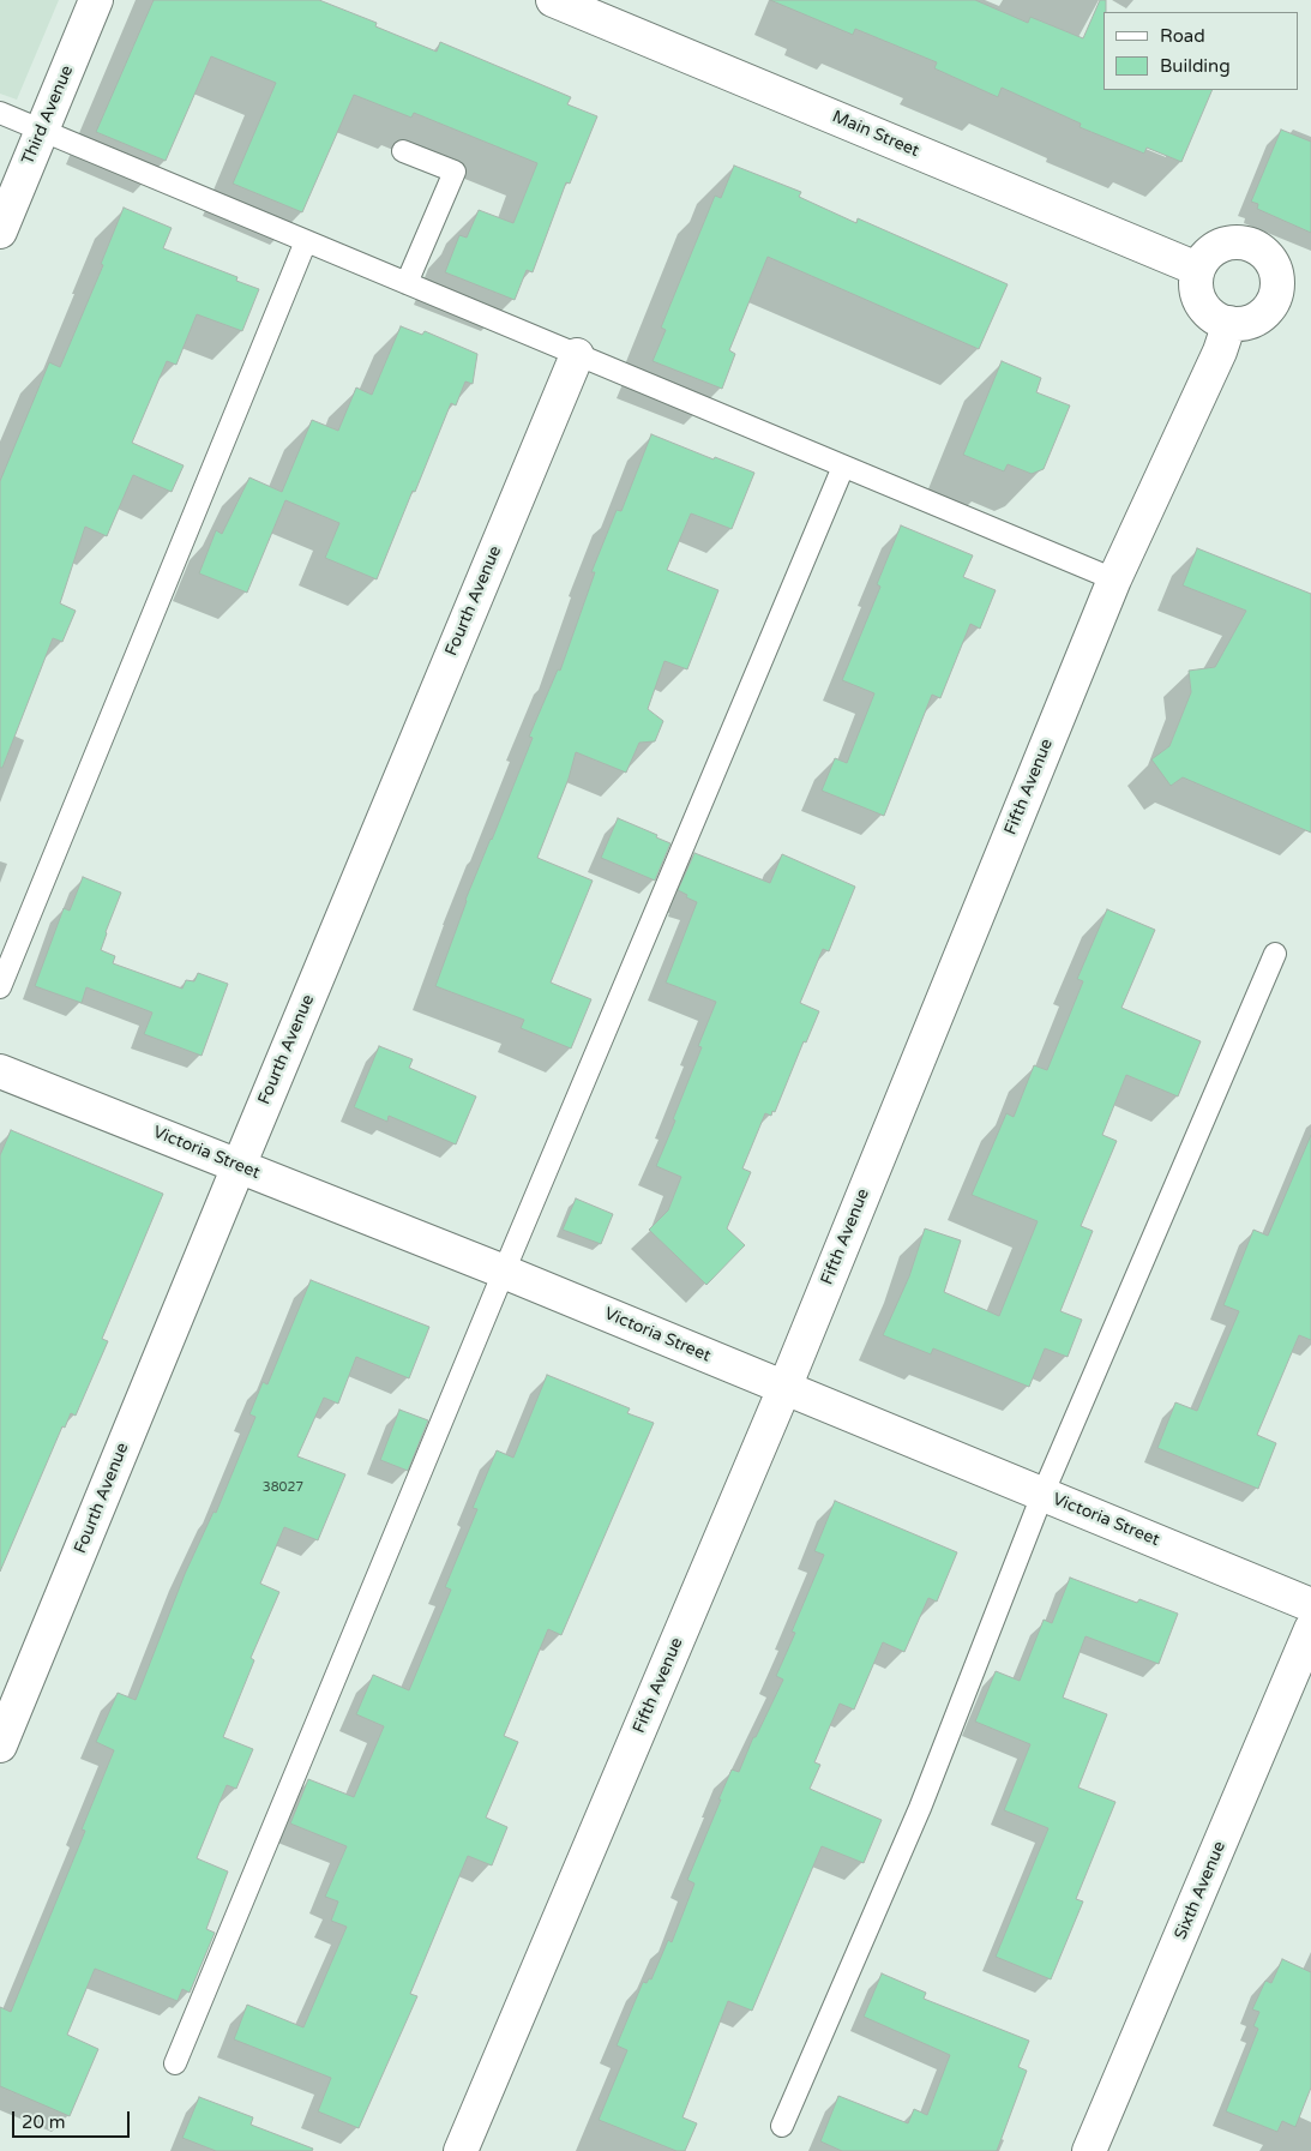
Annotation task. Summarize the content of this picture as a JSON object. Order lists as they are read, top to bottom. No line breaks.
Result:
{"streets":{"street":["Third Avenue","Main Street","Fourth Avenue","Fifth Avenue","Victoria Street","Sixth Avenue"]},"crossings":[["Main Street","Fifth Avenue"],["Fourth Avenue","Victoria Street"],["Fifth Avenue","Victoria Street"]],"house_numbers":["38027"],"legend":["Road","Building"],"scale_bar":"20 m"}
